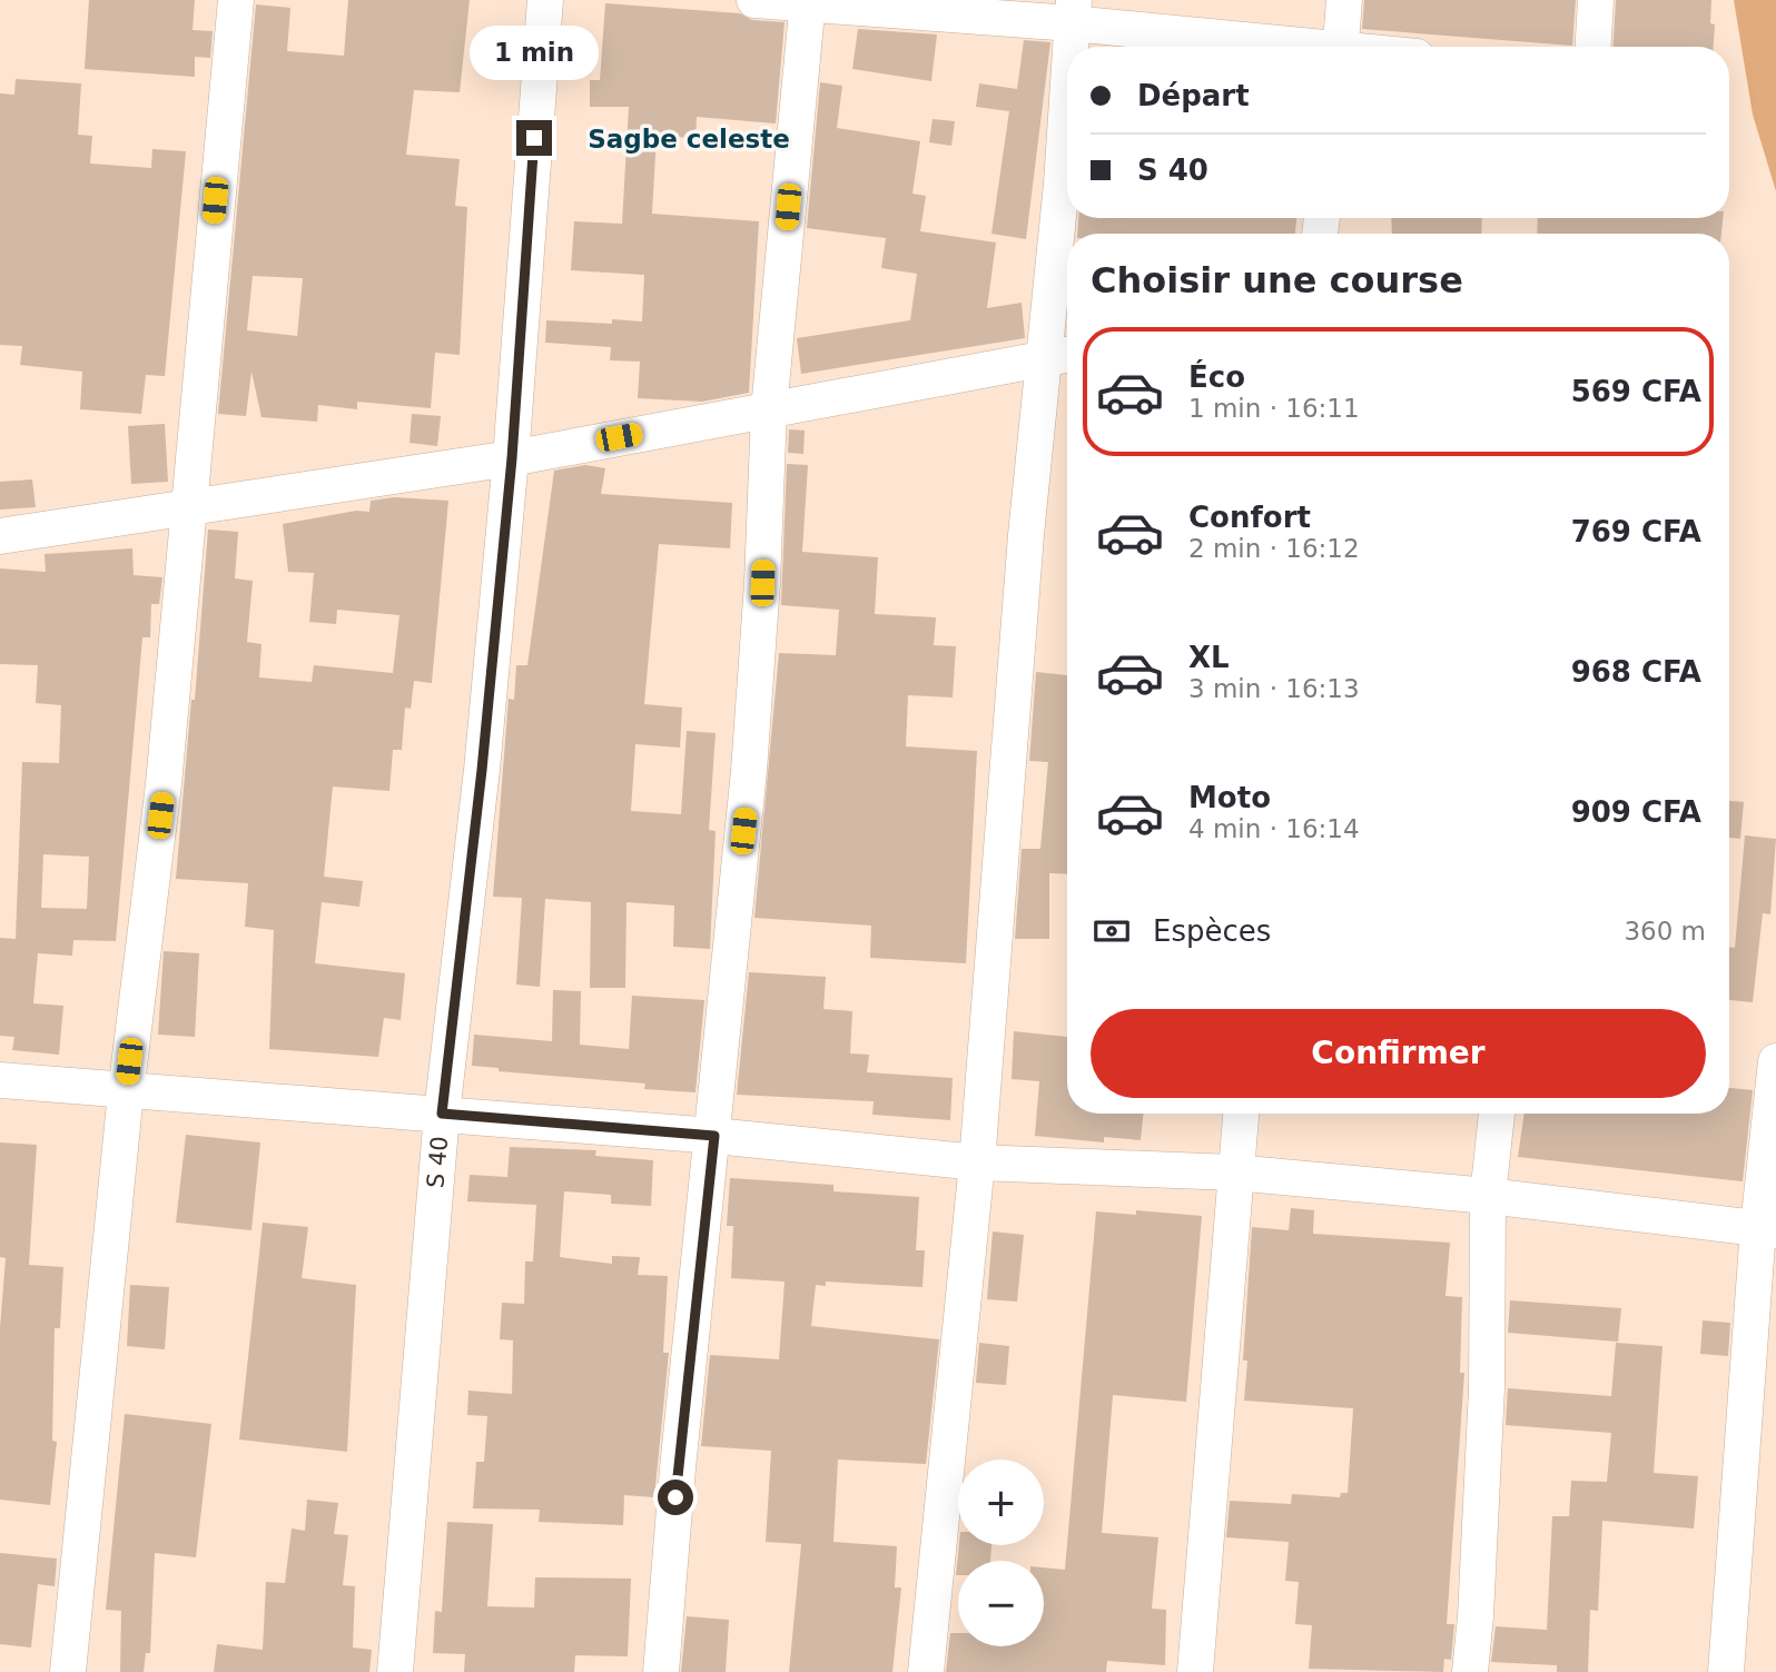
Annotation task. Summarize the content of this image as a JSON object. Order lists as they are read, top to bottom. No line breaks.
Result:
{"streets":{"street":["S 40"]},"districts":["Sagbe celeste"],"page":{"bubble":"1 min","banner":["Départ","S 40"],"heading":"Choisir une course","list":[{"name":"Éco","note":"1 min · 16:11","value":"569 CFA"},{"name":"Confort","note":"2 min · 16:12","value":"769 CFA"},{"name":"XL","note":"3 min · 16:13","value":"968 CFA"},{"name":"Moto","note":"4 min · 16:14","value":"909 CFA"}],"pay":["Espèces","360 m"],"buttons":"Confirmer","map_buttons":["+","−"]}}
